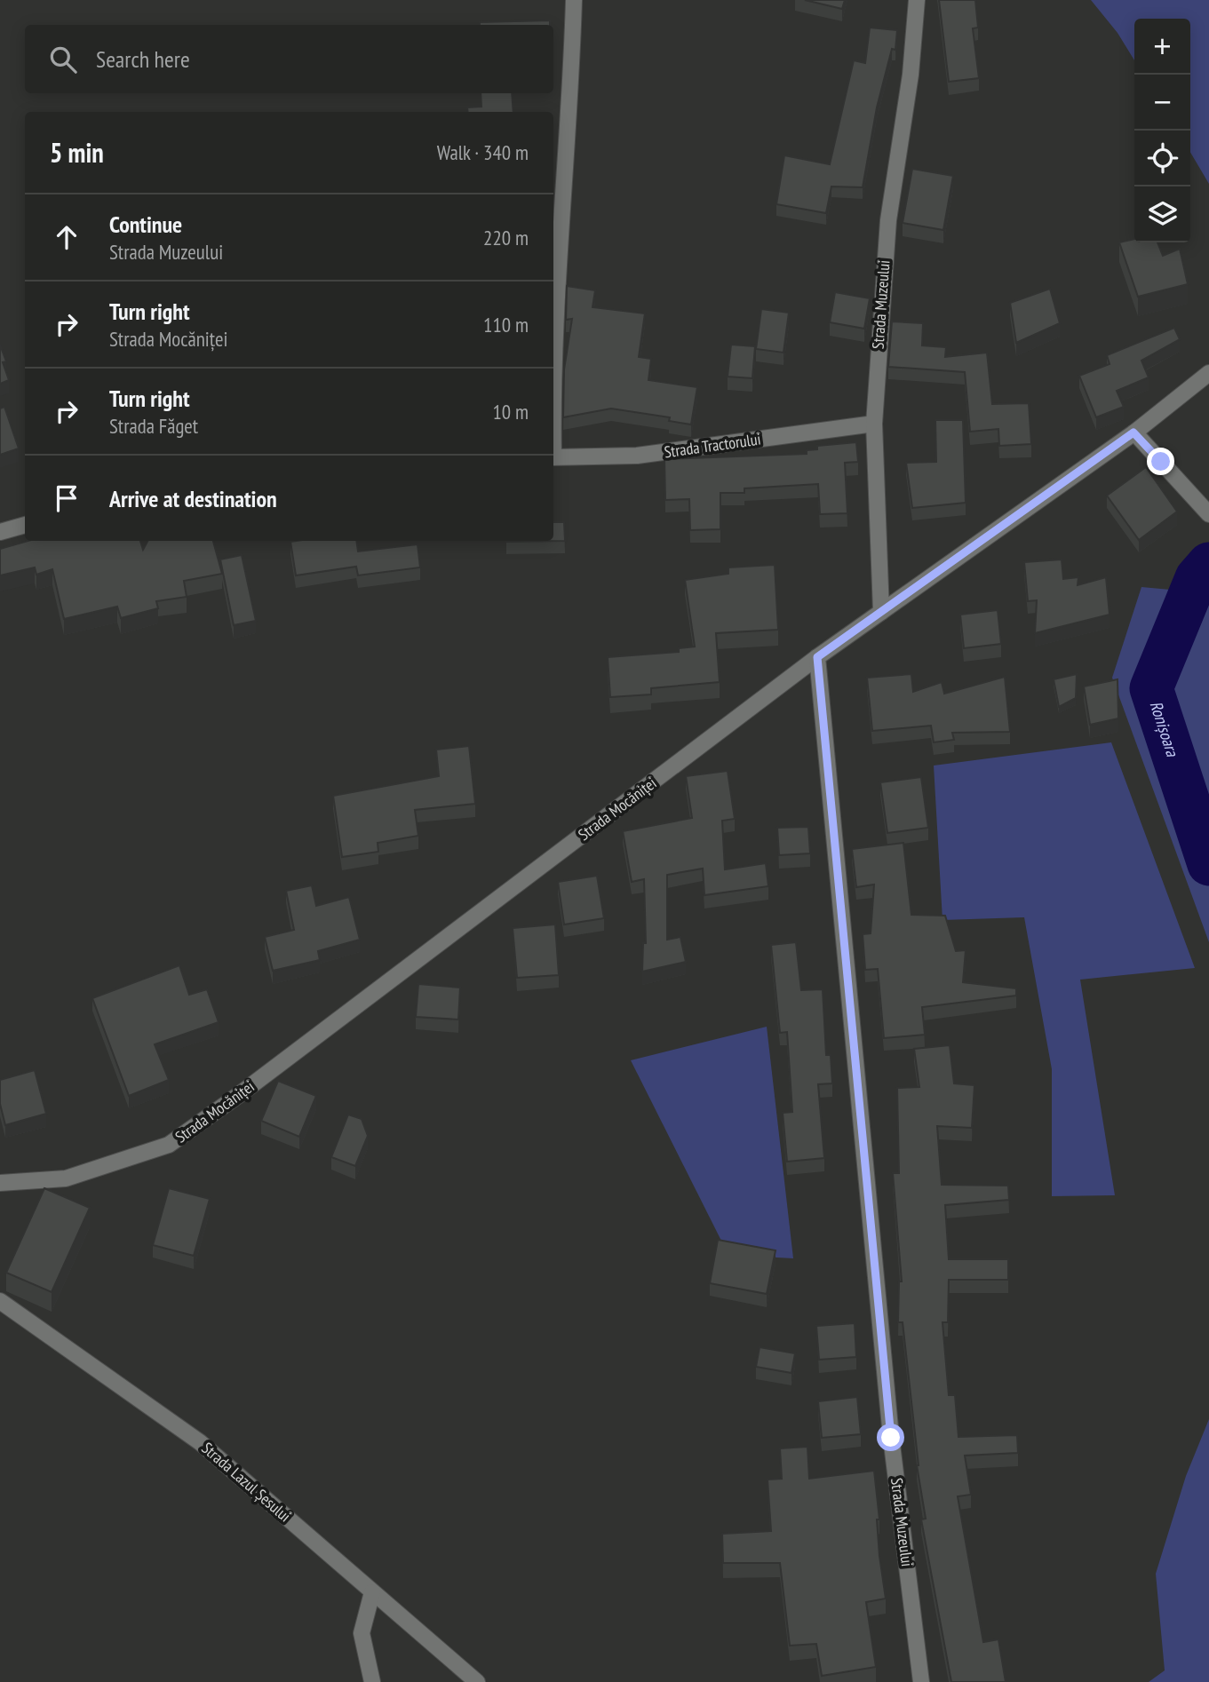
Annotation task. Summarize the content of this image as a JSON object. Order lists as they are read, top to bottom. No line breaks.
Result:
{"streets":{"street":["Strada Muzeului","Strada Tractorului","Strada Mocăniței","Strada Lazul Șesului"]},"crossings":[["Strada Muzeului","Strada Tractorului"],["Strada Muzeului","Strada Mocăniței"]],"water":["Ronișoara"],"page":{"map_buttons":["+","−"],"search":"Search here","heading":["5 min","Walk · 340 m"],"list":[["Continue","Strada Muzeului","220 m"],["Turn right","Strada Mocăniței","110 m"],["Turn right","Strada Făget","10 m"],"Arrive at destination"]}}
